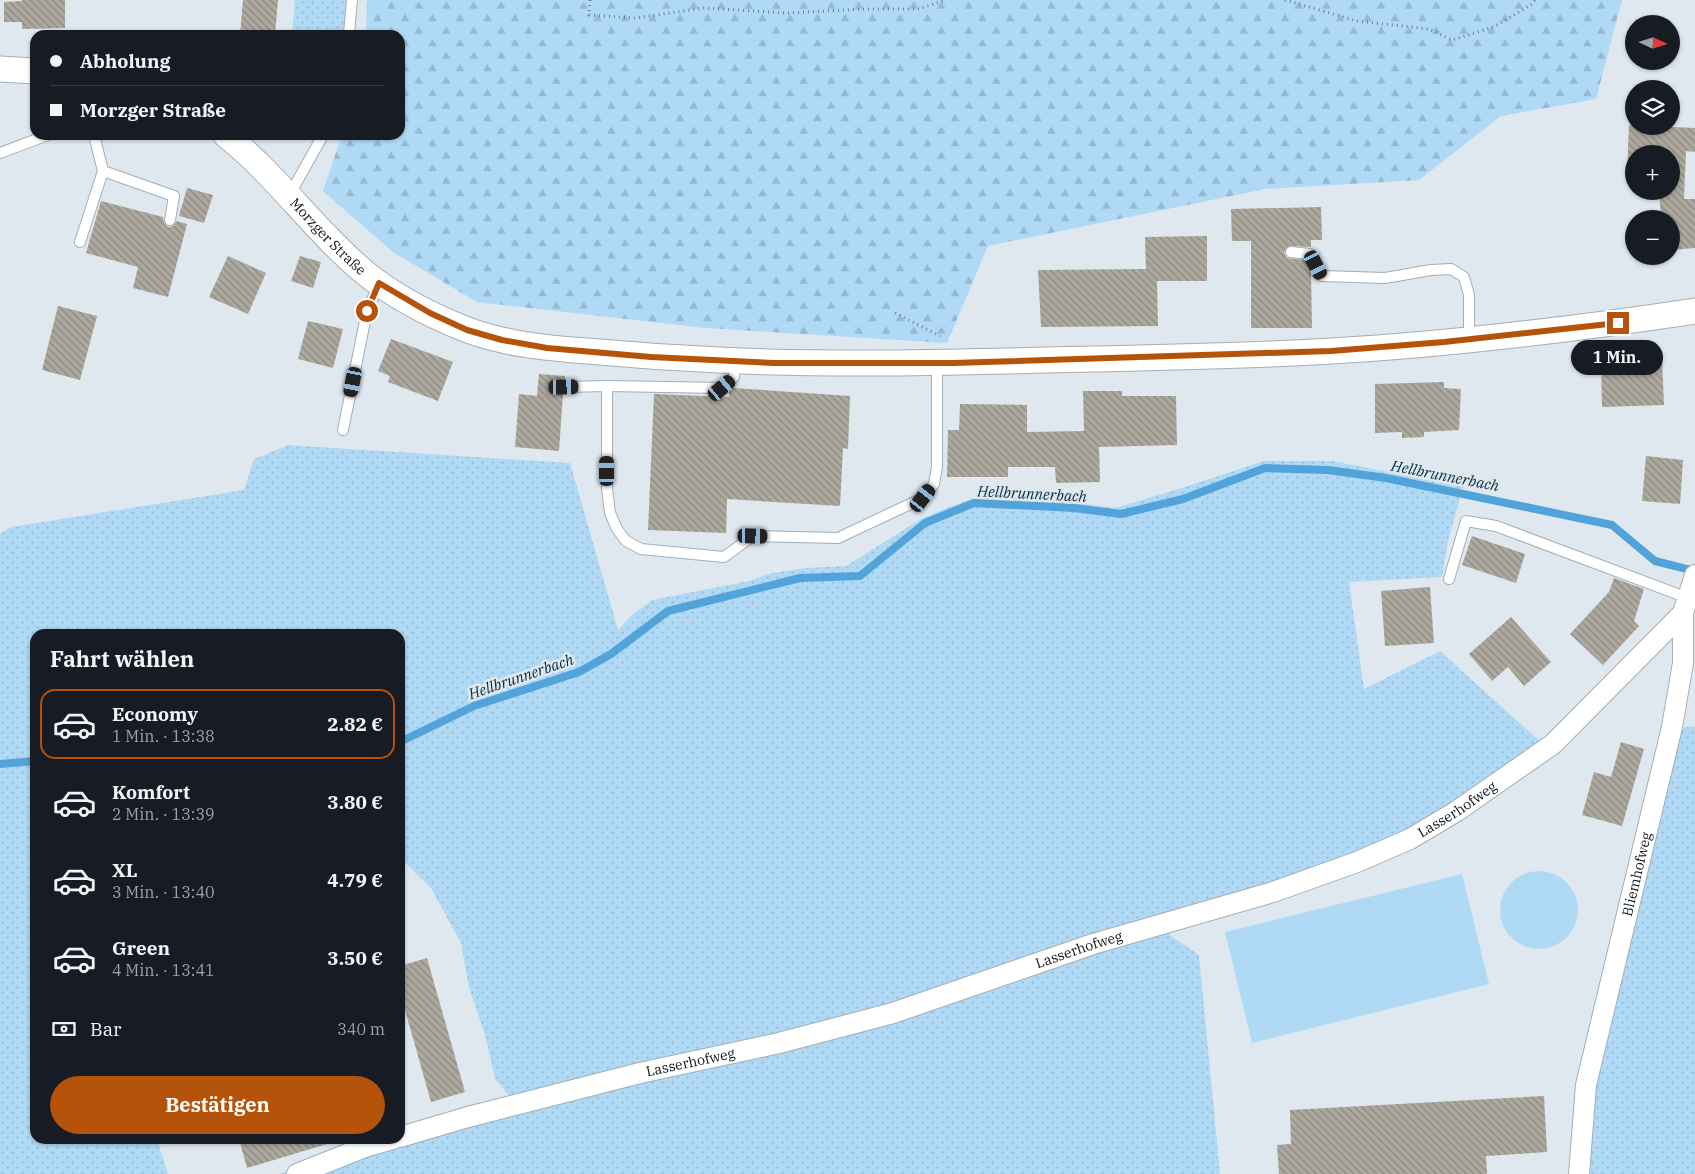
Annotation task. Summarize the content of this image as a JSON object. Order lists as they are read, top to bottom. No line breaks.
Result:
{"streets":{"street":["Morzger Straße","Lasserhofweg","Bliemhofweg"]},"crossings":[["Lasserhofweg","Bliemhofweg"]],"water":["Hellbrunnerbach"],"north":"right","page":{"map_buttons":["+","−"],"banner":["Abholung","Morzger Straße"],"bubble":"1 Min.","heading":"Fahrt wählen","list":[{"name":"Economy","note":"1 Min. · 13:38","value":"2.82 €"},{"name":"Komfort","note":"2 Min. · 13:39","value":"3.80 €"},{"name":"XL","note":"3 Min. · 13:40","value":"4.79 €"},{"name":"Green","note":"4 Min. · 13:41","value":"3.50 €"}],"pay":["Bar","340 m"],"buttons":"Bestätigen"}}
